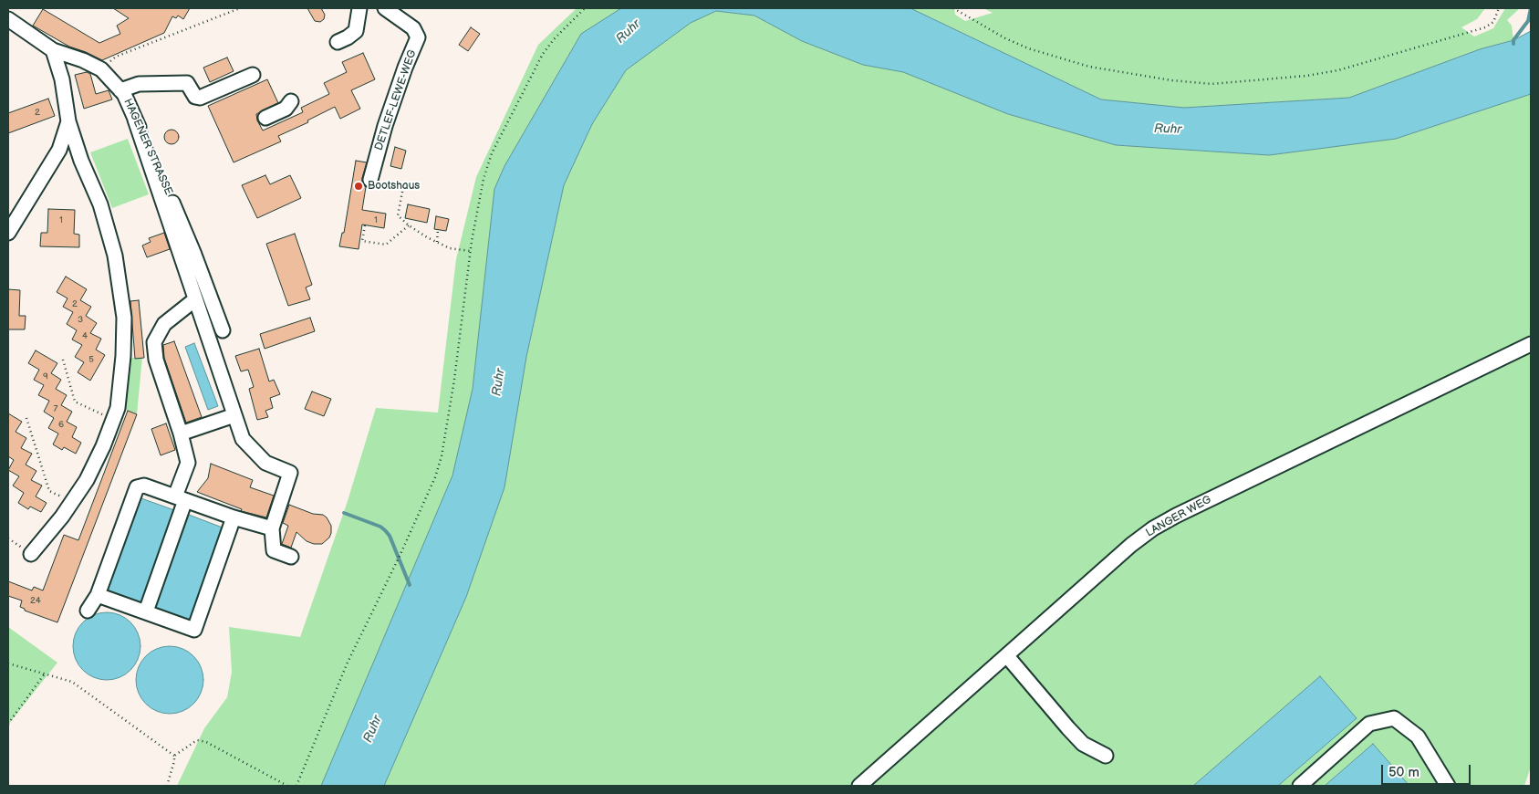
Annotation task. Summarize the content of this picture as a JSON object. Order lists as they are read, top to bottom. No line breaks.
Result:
{"streets":{"street":["DETLEF-LEWE-WEG","HAGENER STRASSE","LANGER WEG"]},"water":["Ruhr"],"places":["Bootshaus"],"house_numbers":["2","1","1","2","3","4","5","9","7","6","24"],"scale_bar":"50 m"}
